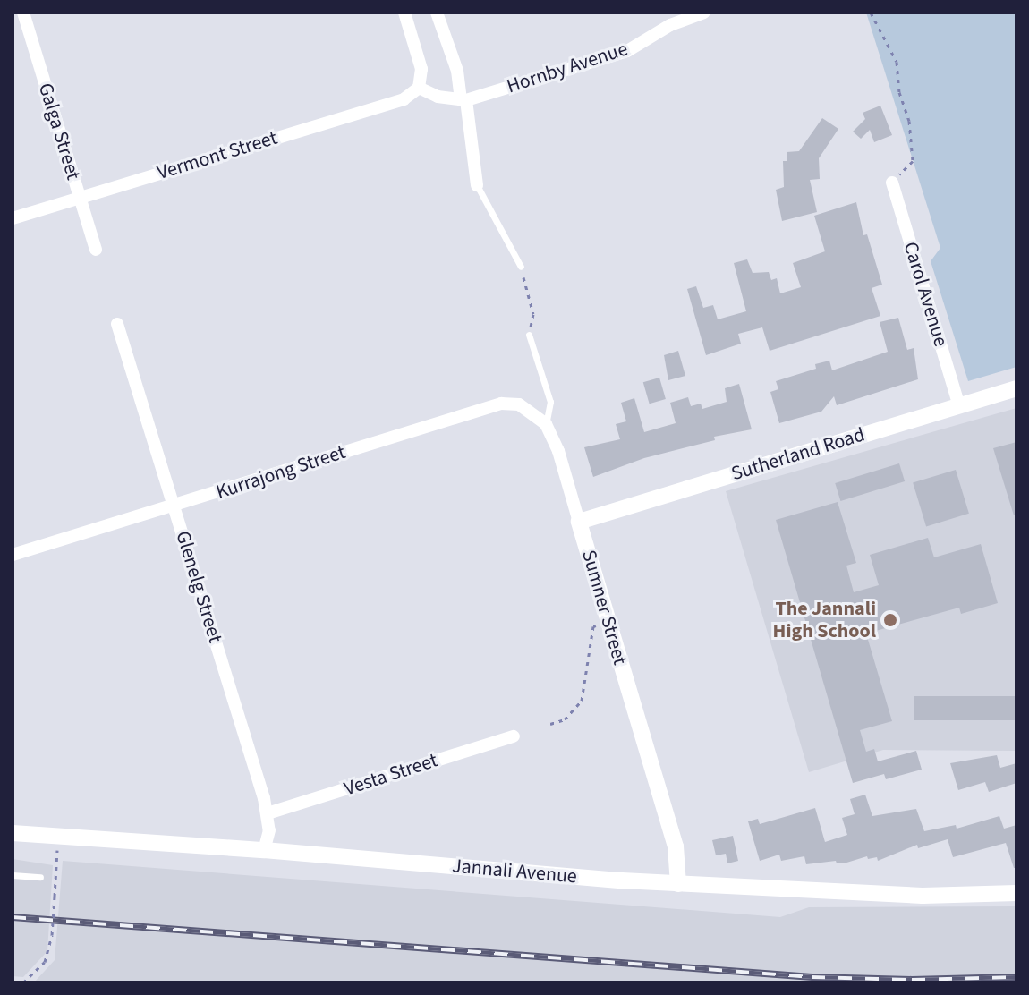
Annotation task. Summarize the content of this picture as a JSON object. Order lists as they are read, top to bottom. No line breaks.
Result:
{"streets":{"street":["Hornby Avenue","Galga Street","Vermont Street","Carol Avenue","Sutherland Road","Kurrajong Street","Glenelg Street","Sumner Street","Vesta Street","Jannali Avenue"]},"crossings":[["Galga Street","Vermont Street"],["Carol Avenue","Sutherland Road"],["Sutherland Road","Sumner Street"],["Kurrajong Street","Glenelg Street"],["Kurrajong Street","Sumner Street"],["Glenelg Street","Vesta Street"],["Glenelg Street","Jannali Avenue"],["Sumner Street","Jannali Avenue"]],"places":["The Jannali High School"]}
